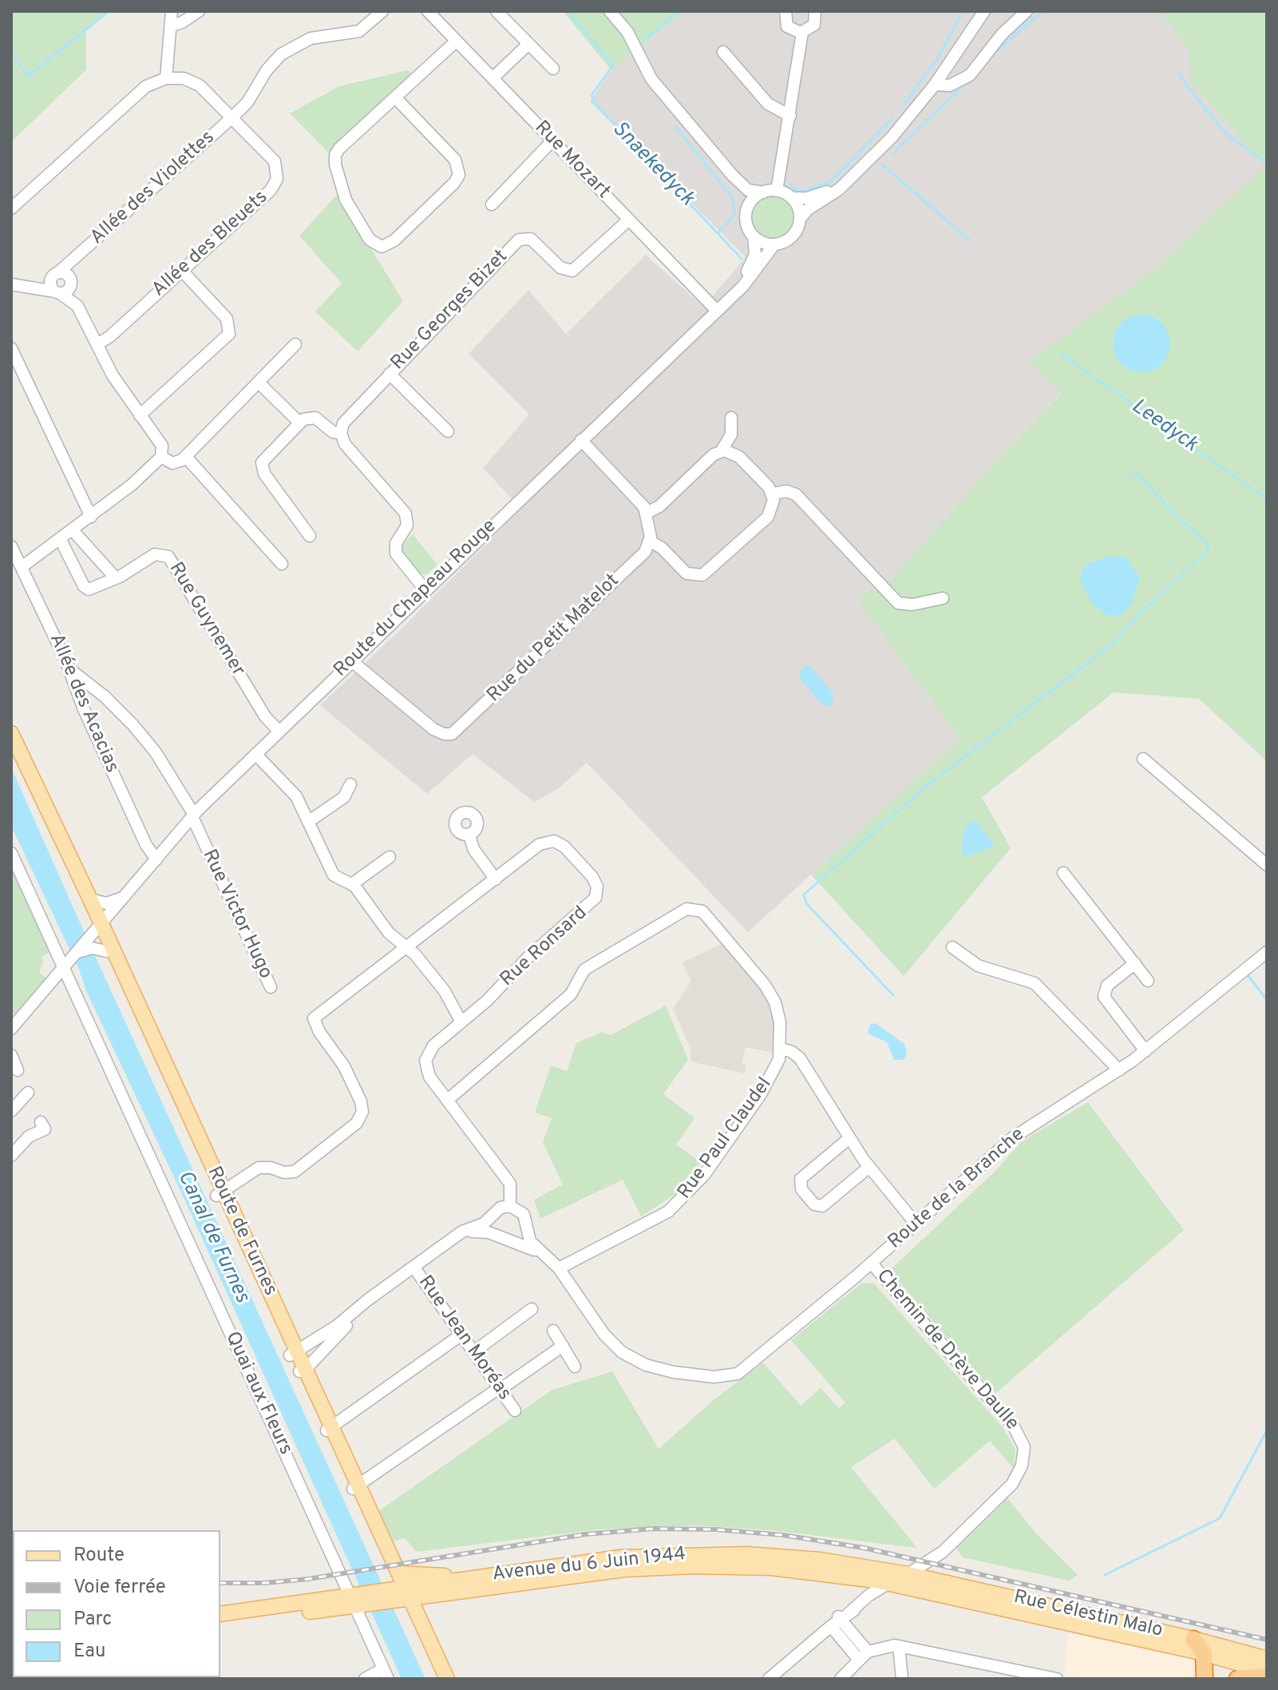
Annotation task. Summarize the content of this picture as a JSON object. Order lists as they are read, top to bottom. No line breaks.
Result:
{"streets":{"main road":["Route de Furnes","Avenue du 6 Juin 1944","Rue Célestin Malo"],"street":["Rue Mozart","Allée des Violettes","Allée des Bleuets","Rue Georges Bizet","Route du Chapeau Rouge","Rue Guynemer","Rue du Petit Matelot","Allée des Acacias","Rue Victor Hugo","Rue Ronsard","Rue Paul Claudel","Route de la Branche","Rue Jean Moréas","Chemin de Drève Daulle","Quai aux Fleurs"]},"crossings":[["Rue Mozart","Rue Georges Bizet"],["Rue Mozart","Route du Chapeau Rouge"],["Allée des Violettes","Allée des Bleuets"],["Route du Chapeau Rouge","Rue Guynemer"],["Route du Chapeau Rouge","Rue du Petit Matelot"],["Route du Chapeau Rouge","Allée des Acacias"],["Route du Chapeau Rouge","Rue Victor Hugo"],["Route du Chapeau Rouge","Route de Furnes"],["Route du Chapeau Rouge","Quai aux Fleurs"],["Allée des Acacias","Rue Victor Hugo"],["Rue Ronsard","Route de Furnes"],["Rue Paul Claudel","Route de la Branche"],["Route de la Branche","Chemin de Drève Daulle"],["Route de Furnes","Avenue du 6 Juin 1944"],["Chemin de Drève Daulle","Rue Célestin Malo"],["Avenue du 6 Juin 1944","Rue Célestin Malo"]],"water":["Snaekedyck","Leedyck","Canal de Furnes"],"legend":["Route","Voie ferrée","Parc","Eau"]}
